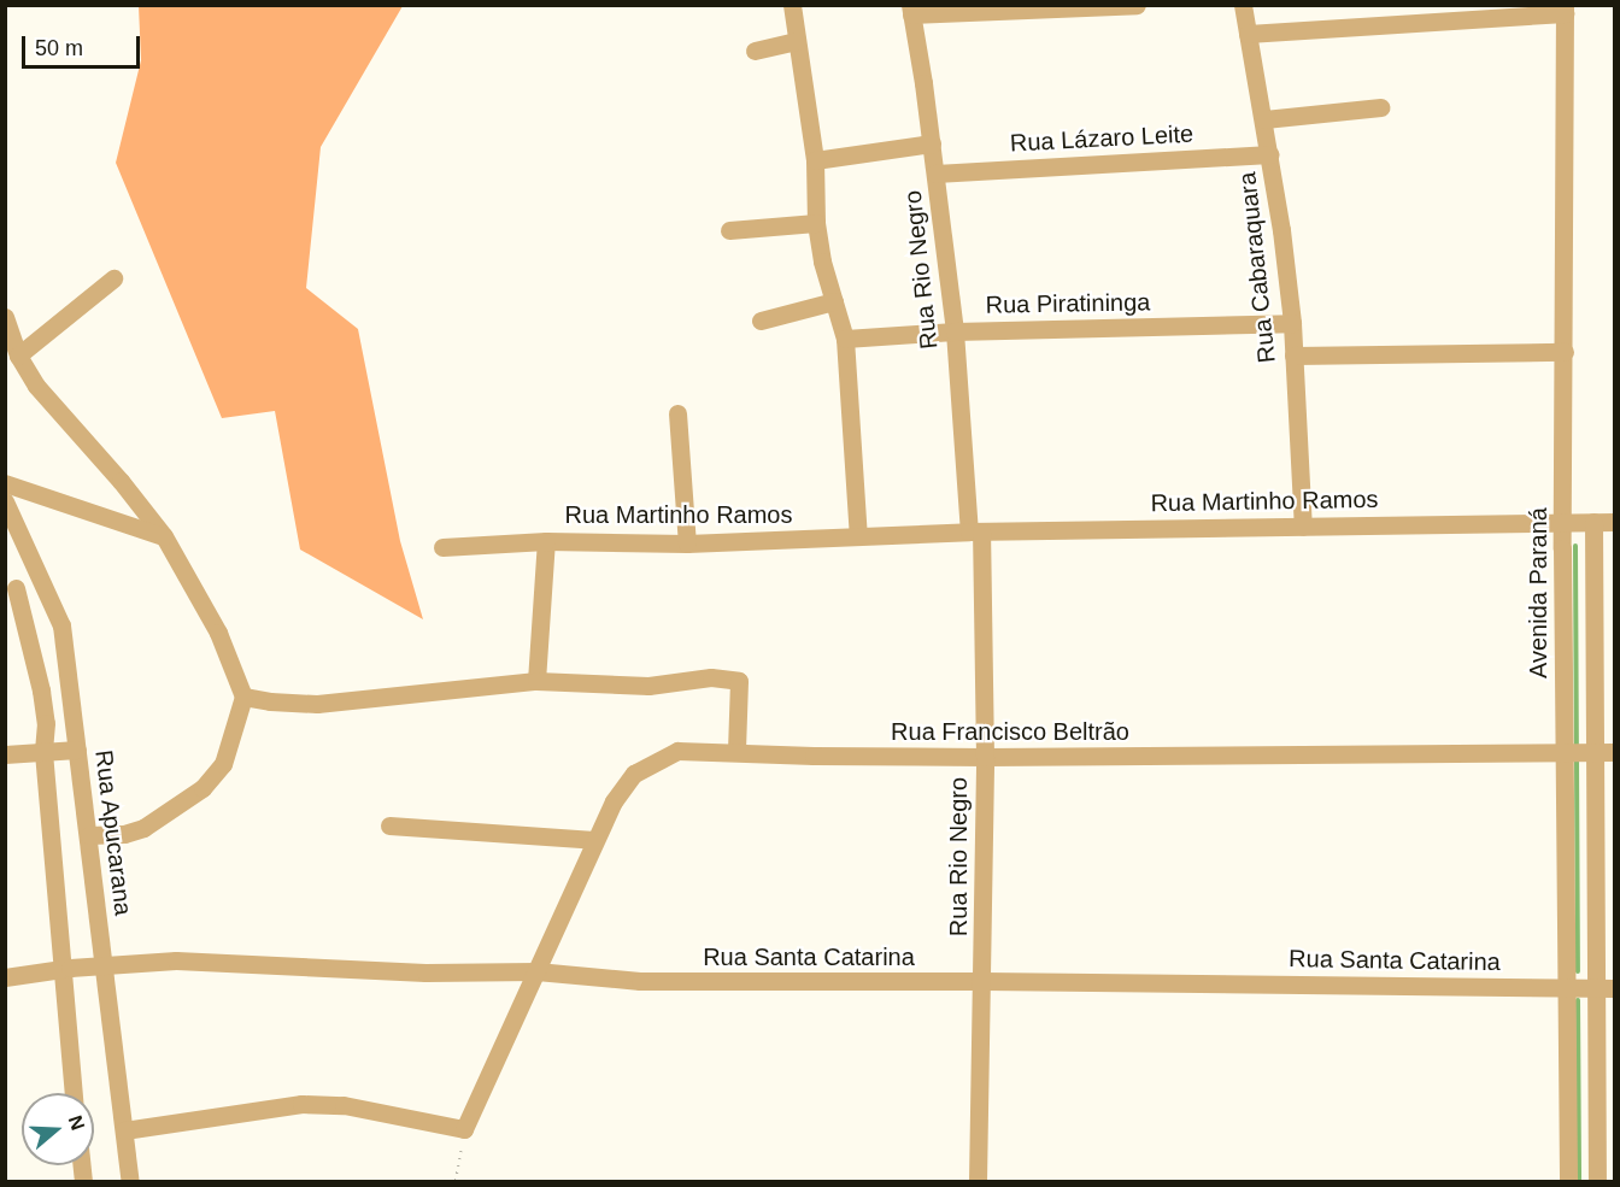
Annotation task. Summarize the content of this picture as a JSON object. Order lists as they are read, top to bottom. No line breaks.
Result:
{"streets":{"street":["Rua Lázaro Leite","Rua Cabaraquara","Rua Rio Negro","Rua Piratininga","Rua Martinho Ramos","Avenida Paraná","Rua Francisco Beltrão","Rua Apucarana","Rua Santa Catarina"]},"crossings":[["Rua Lázaro Leite","Rua Cabaraquara"],["Rua Lázaro Leite","Rua Rio Negro"],["Rua Cabaraquara","Rua Piratininga"],["Rua Cabaraquara","Rua Martinho Ramos"],["Rua Rio Negro","Rua Piratininga"],["Rua Rio Negro","Rua Martinho Ramos"],["Rua Rio Negro","Rua Francisco Beltrão"],["Rua Rio Negro","Rua Santa Catarina"],["Rua Martinho Ramos","Avenida Paraná"],["Avenida Paraná","Rua Francisco Beltrão"],["Avenida Paraná","Rua Santa Catarina"],["Rua Francisco Beltrão","Rua Santa Catarina"],["Rua Apucarana","Rua Santa Catarina"]],"scale_bar":"50 m","north":"right"}
